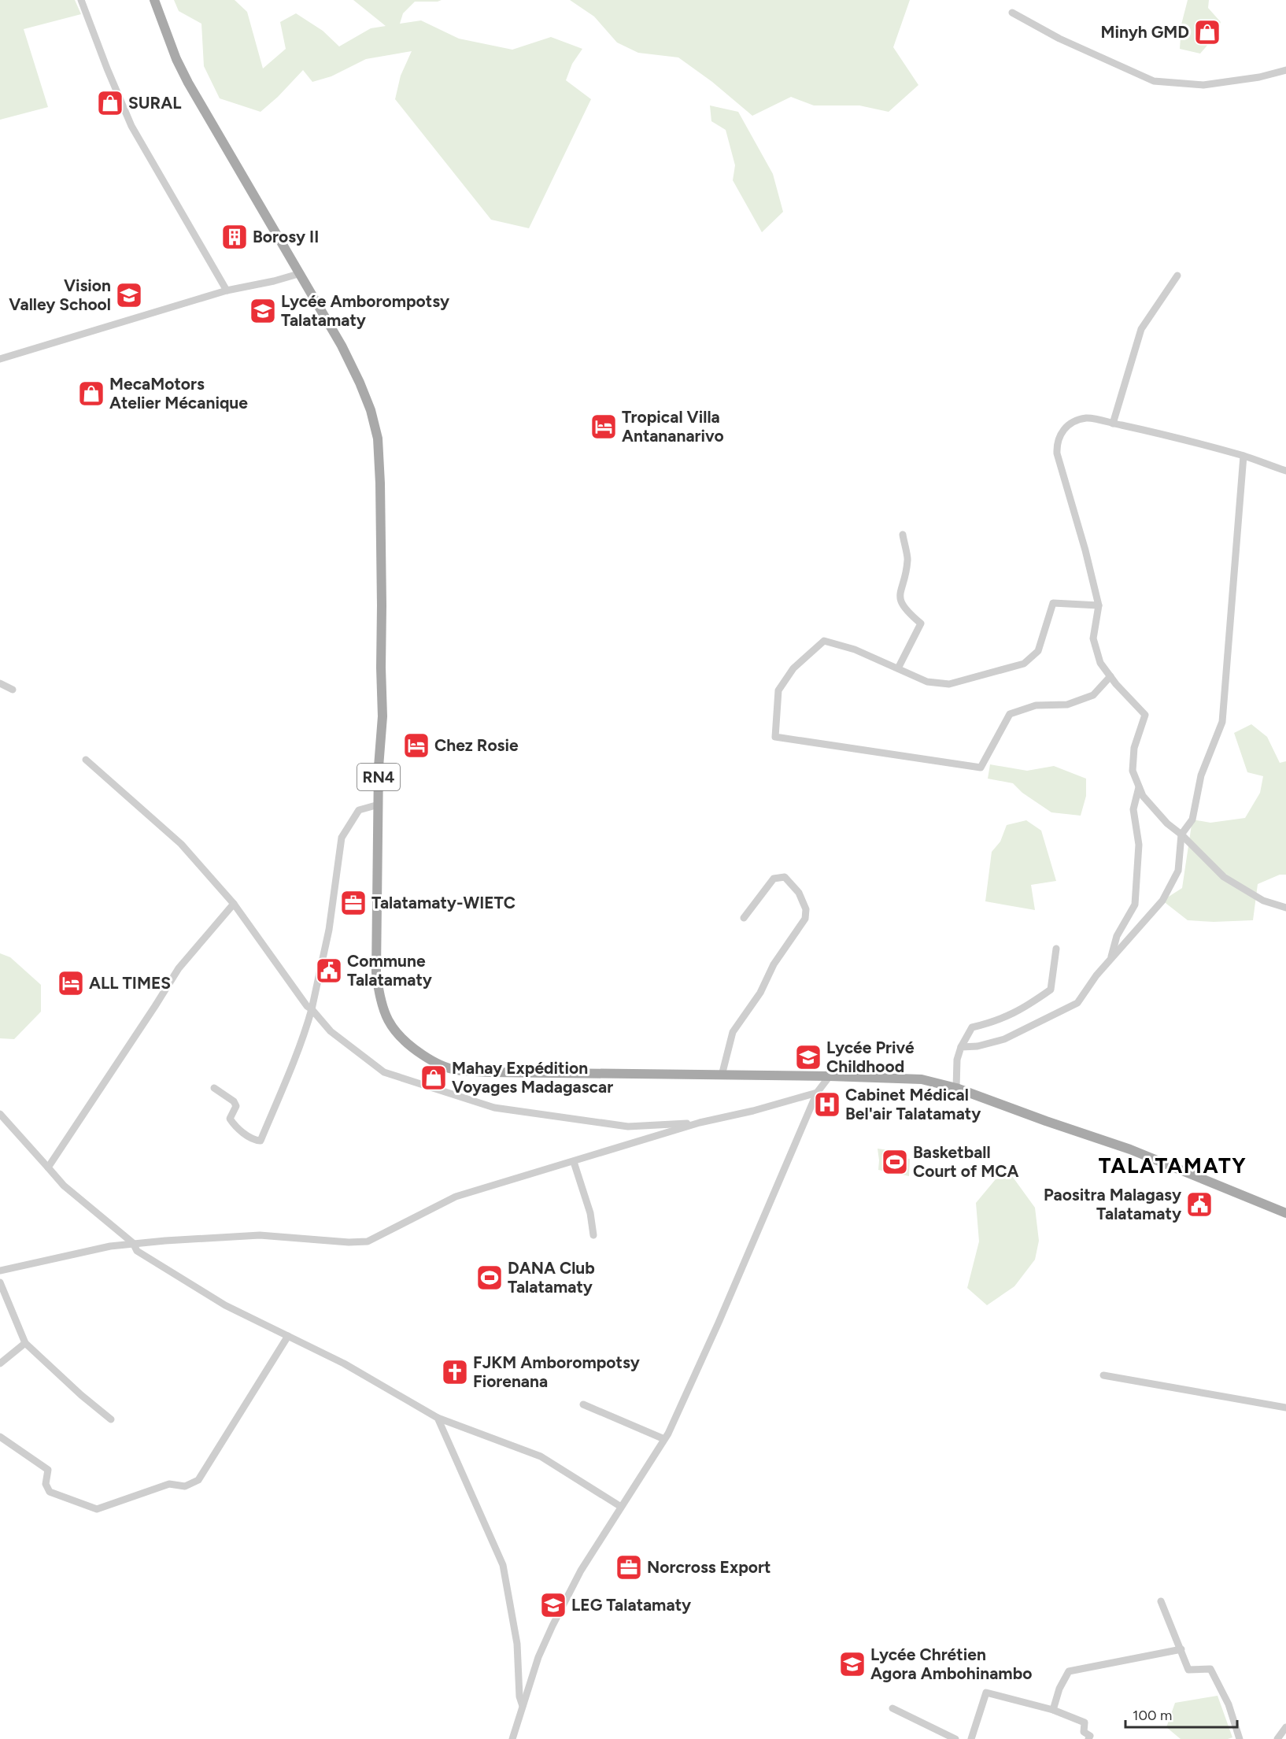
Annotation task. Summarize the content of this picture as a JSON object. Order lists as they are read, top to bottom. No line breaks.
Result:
{"streets":{"main road":["RN4"]},"districts":["TALATAMATY"],"places":{"shop":["Minyh GMD","SURAL","MecaMotors Atelier Mécanique","Mahay Expédition Voyages Madagascar"],"building":["Borosy II"],"school or university":["Vision Valley School","Lycée Amborompotsy Talatamaty","Lycée Privé Childhood","LEG Talatamaty","Lycée Chrétien Agora Ambohinambo"],"hotel":["Tropical Villa Antananarivo","Chez Rosie","ALL TIMES"],"office":["Talatamaty-WIETC","Norcross Export"],"public building":["Commune Talatamaty","Paositra Malagasy Talatamaty"],"hospital":["Cabinet Médical Bel'air Talatamaty"],"sports":["Basketball Court of MCA","DANA Club Talatamaty"],"church":["FJKM Amborompotsy Fiorenana"]},"scale_bar":"100 m"}
